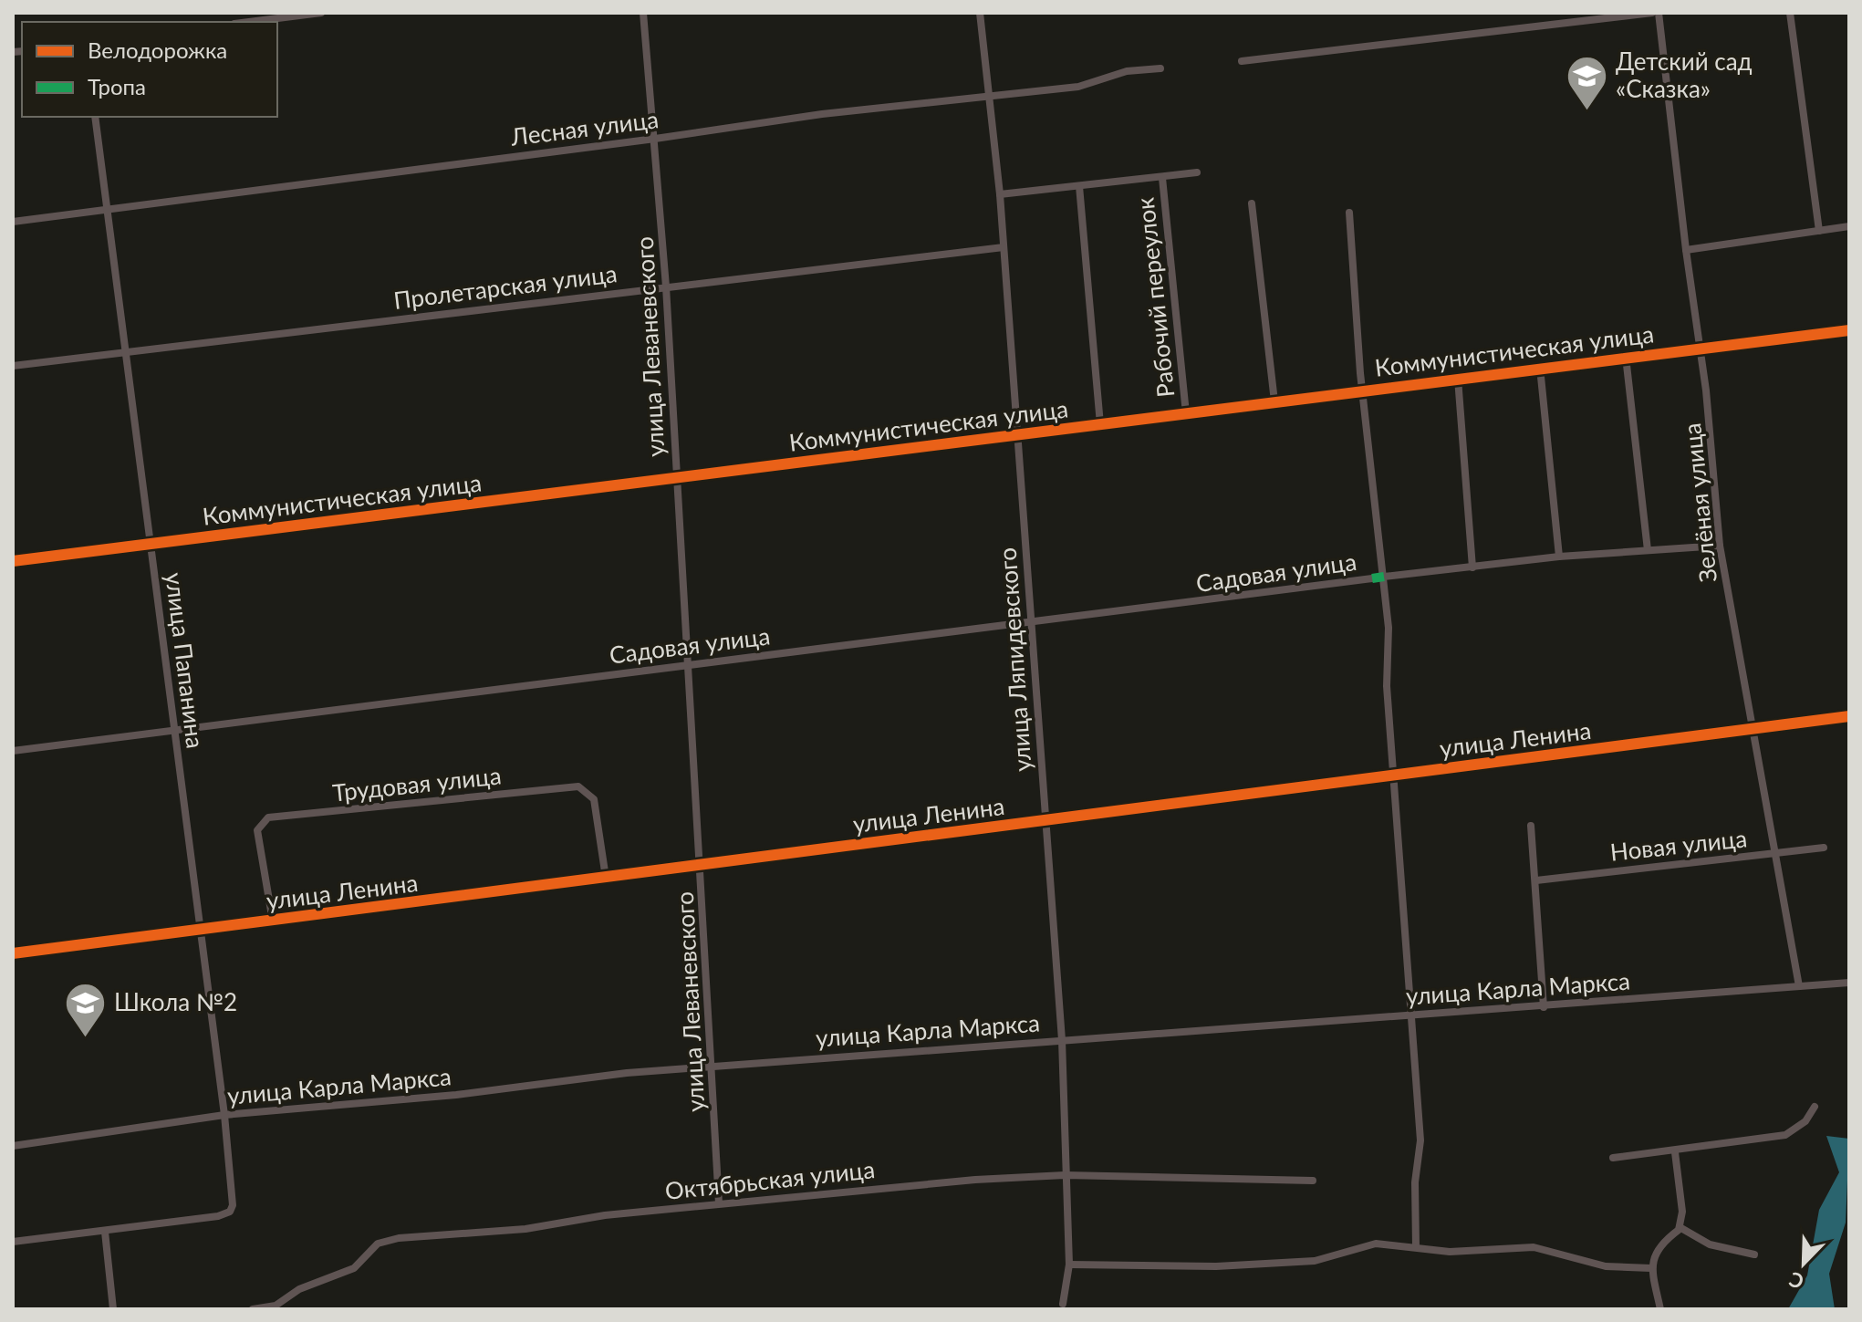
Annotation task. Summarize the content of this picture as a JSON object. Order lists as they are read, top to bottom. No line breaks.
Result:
{"streets":{"street":["Лесная улица","Пролетарская улица","Рабочий переулок","улица Леваневского","Коммунистическая улица","Зелёная улица","Садовая улица","улица Ляпидевского","улица Папанина","улица Ленина","Трудовая улица","Новая улица","улица Карла Маркса","Октябрьская улица"]},"crossings":[["Лесная улица","улица Леваневского"],["Лесная улица","улица Ляпидевского"],["Лесная улица","улица Папанина"],["Пролетарская улица","улица Леваневского"],["Пролетарская улица","улица Ляпидевского"],["Пролетарская улица","улица Папанина"],["Рабочий переулок","Коммунистическая улица"],["улица Леваневского","Коммунистическая улица"],["улица Леваневского","Садовая улица"],["улица Леваневского","улица Ленина"],["улица Леваневского","улица Карла Маркса"],["улица Леваневского","Октябрьская улица"],["Коммунистическая улица","Зелёная улица"],["Коммунистическая улица","улица Ляпидевского"],["Коммунистическая улица","улица Папанина"],["Зелёная улица","Садовая улица"],["Зелёная улица","улица Ленина"],["Зелёная улица","Новая улица"],["Зелёная улица","улица Карла Маркса"],["Садовая улица","улица Ляпидевского"],["Садовая улица","улица Папанина"],["улица Ляпидевского","улица Ленина"],["улица Ляпидевского","улица Карла Маркса"],["улица Ляпидевского","Октябрьская улица"],["улица Папанина","улица Ленина"],["улица Папанина","улица Карла Маркса"],["улица Ленина","Трудовая улица"]],"places":{"school or university":["Детский сад «Сказка»","Школа №2"]},"legend":["Велодорожка","Тропа"],"north":"bottom left"}
